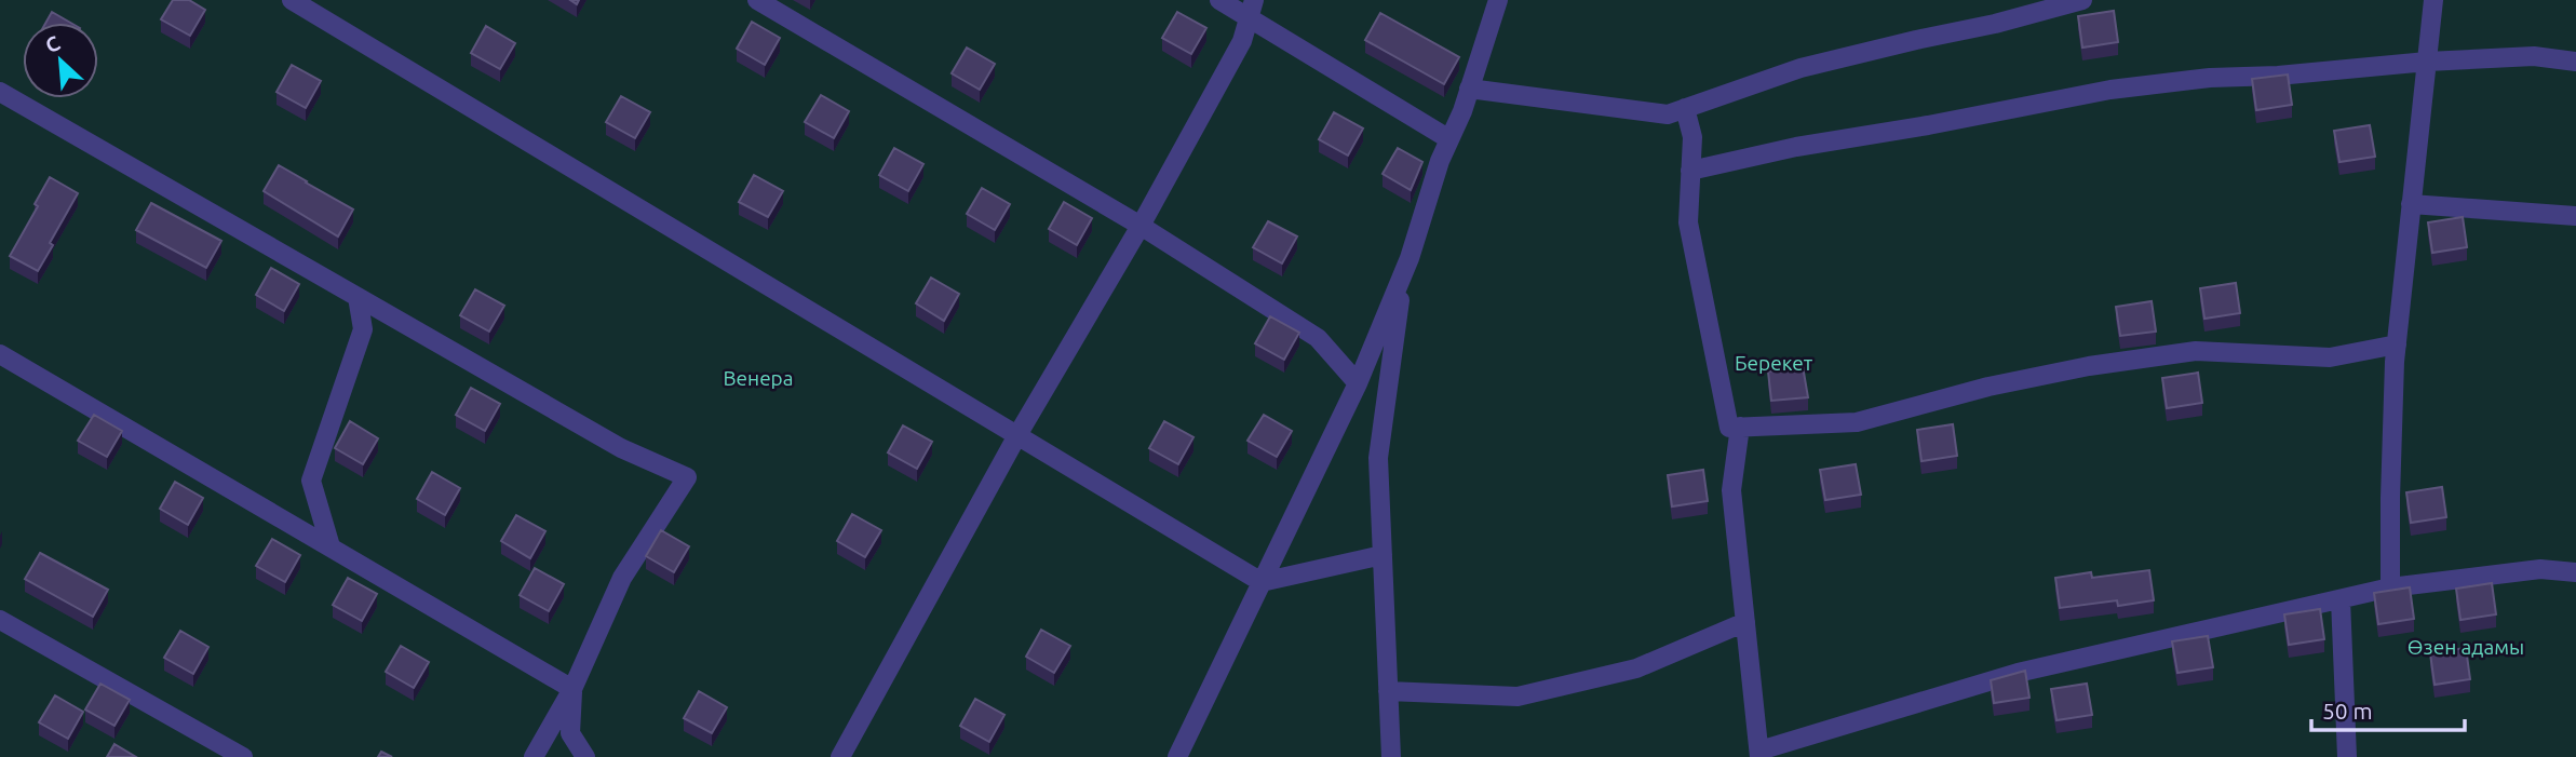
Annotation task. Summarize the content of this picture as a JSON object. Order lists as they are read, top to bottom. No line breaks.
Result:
{"parks":["Берекет","Венера","Өзен адамы"],"scale_bar":"50 m","north":"top left"}
